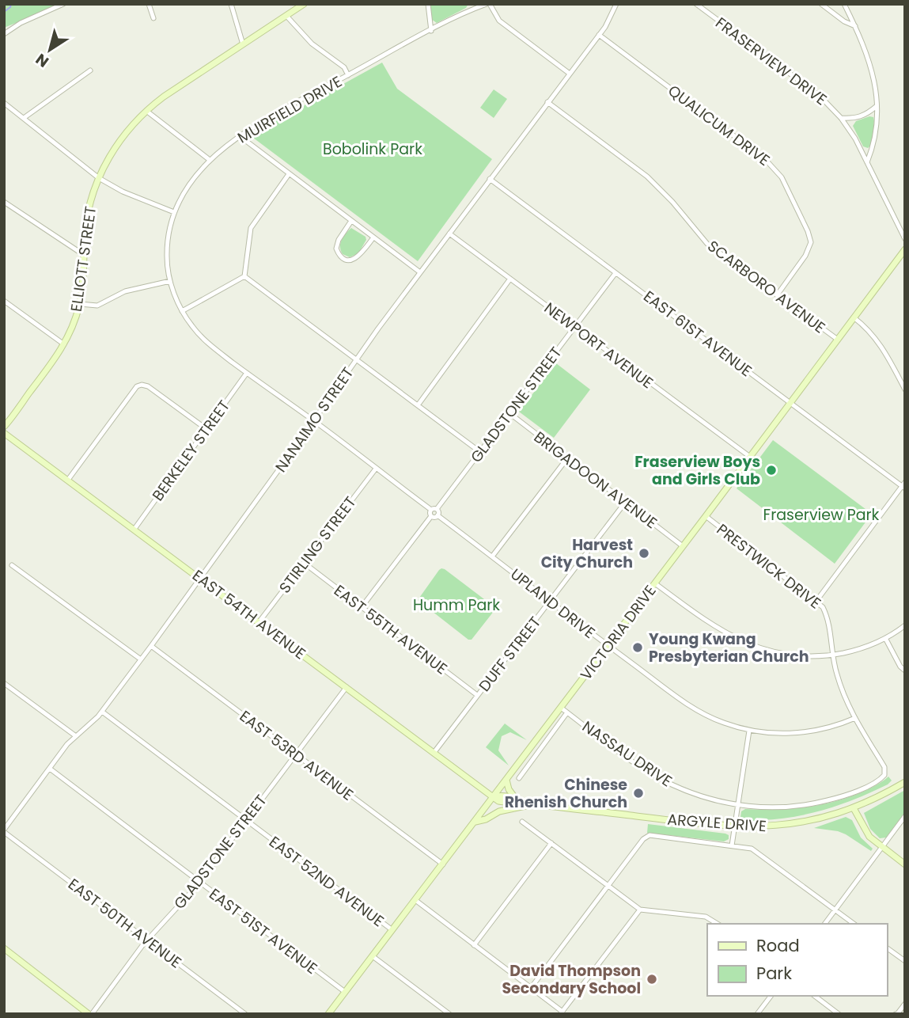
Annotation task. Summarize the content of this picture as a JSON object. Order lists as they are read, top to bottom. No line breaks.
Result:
{"streets":{"street":["FRASERVIEW DRIVE","MUIRFIELD DRIVE","QUALICUM DRIVE","ELLIOTT STREET","SCARBORO AVENUE","EAST 61ST AVENUE","NEWPORT AVENUE","GLADSTONE STREET","NANAIMO STREET","BERKELEY STREET","BRIGADOON AVENUE","STIRLING STREET","PRESTWICK DRIVE","UPLAND DRIVE","EAST 54TH AVENUE","EAST 55TH AVENUE","VICTORIA DRIVE","DUFF STREET","NASSAU DRIVE","EAST 53RD AVENUE","ARGYLE DRIVE","EAST 52ND AVENUE","EAST 50TH AVENUE","EAST 51ST AVENUE"]},"crossings":[["QUALICUM DRIVE","SCARBORO AVENUE"],["QUALICUM DRIVE","NANAIMO STREET"],["SCARBORO AVENUE","NANAIMO STREET"],["SCARBORO AVENUE","VICTORIA DRIVE"],["EAST 61ST AVENUE","GLADSTONE STREET"],["EAST 61ST AVENUE","NANAIMO STREET"],["EAST 61ST AVENUE","VICTORIA DRIVE"],["NEWPORT AVENUE","GLADSTONE STREET"],["NEWPORT AVENUE","NANAIMO STREET"],["NEWPORT AVENUE","VICTORIA DRIVE"],["GLADSTONE STREET","BRIGADOON AVENUE"],["GLADSTONE STREET","EAST 54TH AVENUE"],["GLADSTONE STREET","EAST 53RD AVENUE"],["GLADSTONE STREET","EAST 52ND AVENUE"],["GLADSTONE STREET","EAST 50TH AVENUE"],["GLADSTONE STREET","EAST 51ST AVENUE"],["NANAIMO STREET","EAST 54TH AVENUE"],["NANAIMO STREET","EAST 53RD AVENUE"],["NANAIMO STREET","EAST 52ND AVENUE"],["NANAIMO STREET","EAST 50TH AVENUE"],["NANAIMO STREET","EAST 51ST AVENUE"],["BERKELEY STREET","EAST 54TH AVENUE"],["BRIGADOON AVENUE","VICTORIA DRIVE"],["BRIGADOON AVENUE","DUFF STREET"],["STIRLING STREET","EAST 54TH AVENUE"],["STIRLING STREET","EAST 55TH AVENUE"],["PRESTWICK DRIVE","UPLAND DRIVE"],["PRESTWICK DRIVE","VICTORIA DRIVE"],["PRESTWICK DRIVE","NASSAU DRIVE"],["UPLAND DRIVE","VICTORIA DRIVE"],["UPLAND DRIVE","DUFF STREET"],["EAST 54TH AVENUE","VICTORIA DRIVE"],["EAST 54TH AVENUE","DUFF STREET"],["EAST 54TH AVENUE","ARGYLE DRIVE"],["EAST 55TH AVENUE","DUFF STREET"],["VICTORIA DRIVE","NASSAU DRIVE"],["VICTORIA DRIVE","EAST 53RD AVENUE"],["VICTORIA DRIVE","ARGYLE DRIVE"],["VICTORIA DRIVE","EAST 52ND AVENUE"],["VICTORIA DRIVE","EAST 51ST AVENUE"]],"parks":["Bobolink Park","Fraserview Park","Humm Park"],"places":["Fraserview Boys and Girls Club","Harvest City Church","Young Kwang Presbyterian Church","Chinese Rhenish Church","David Thompson Secondary School"],"legend":["Road","Park"],"north":"bottom left"}
